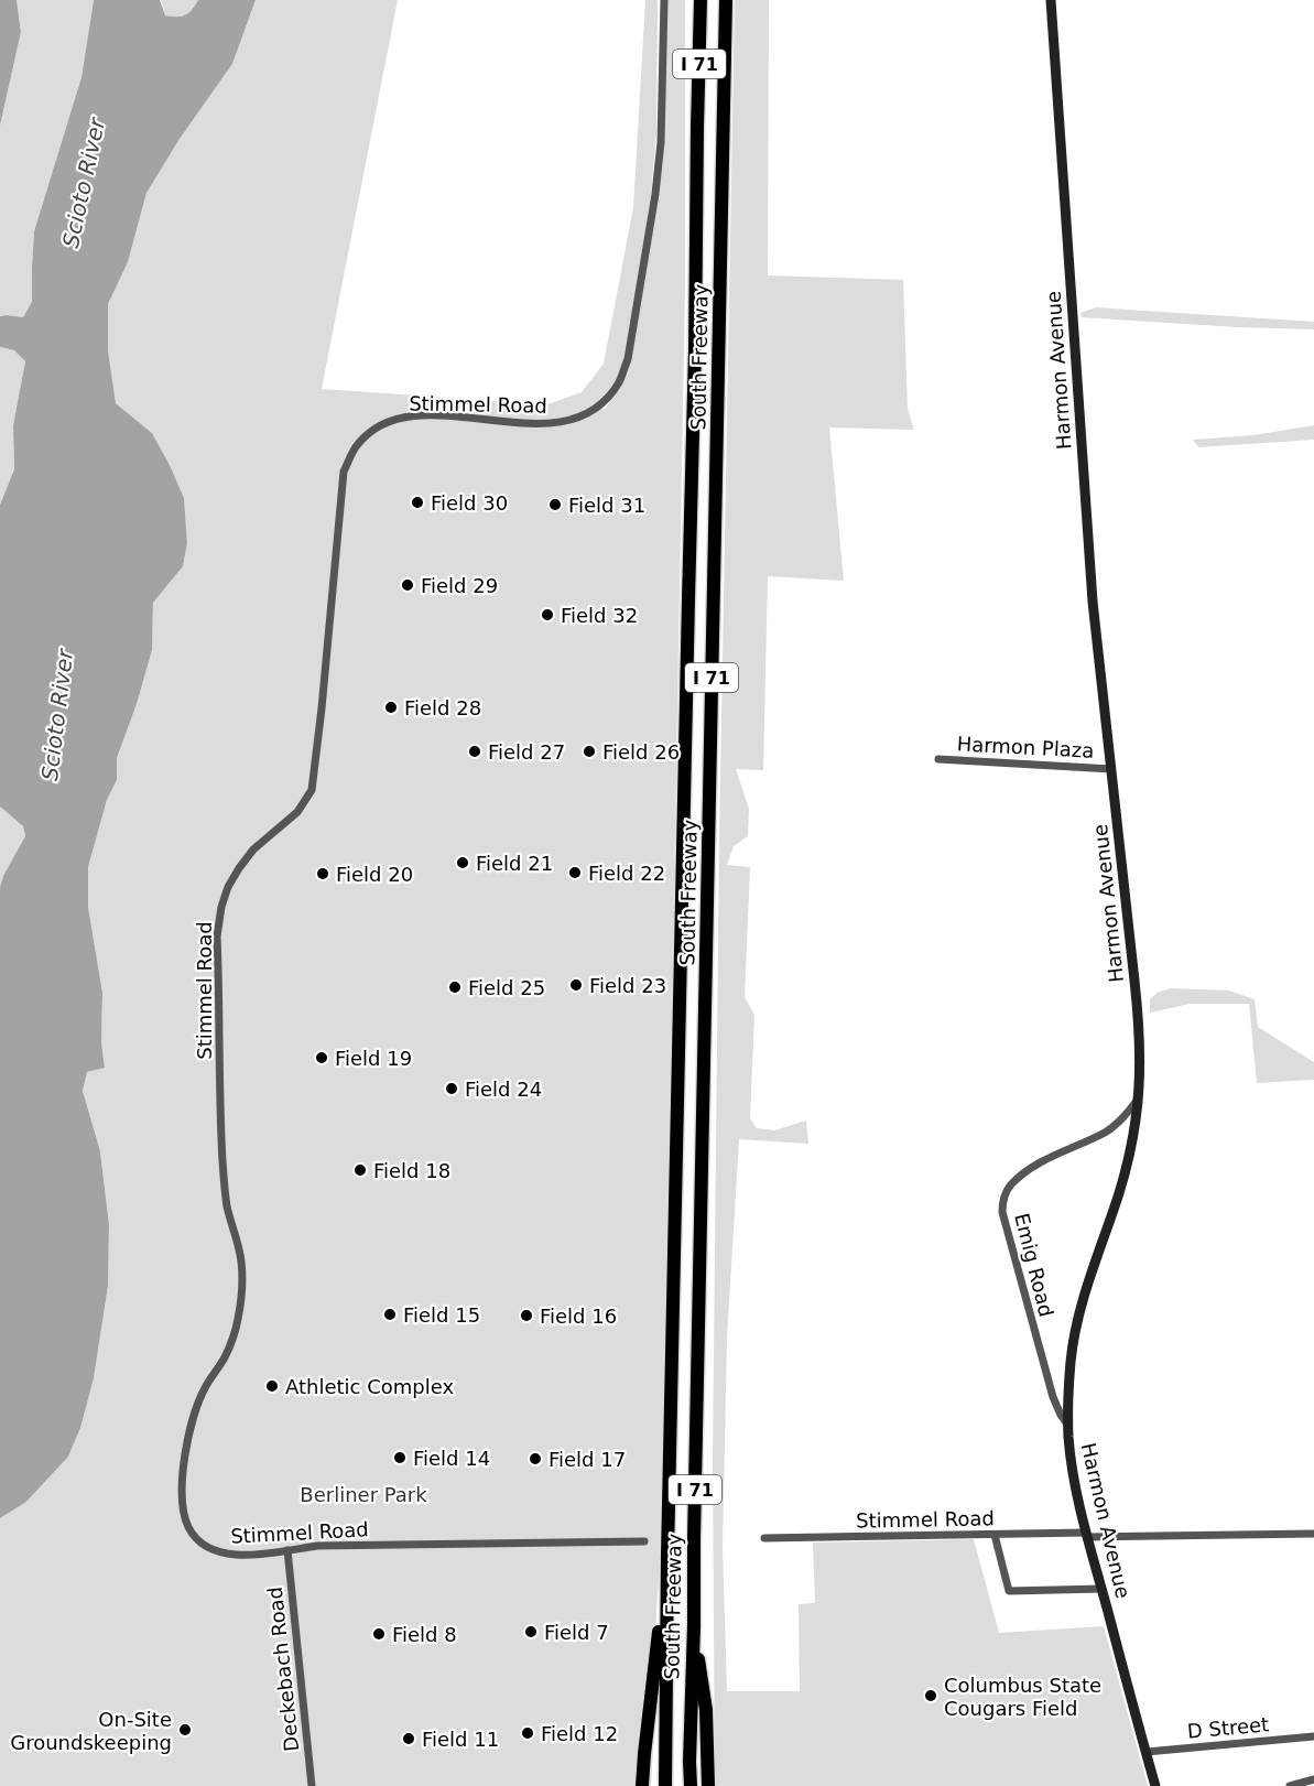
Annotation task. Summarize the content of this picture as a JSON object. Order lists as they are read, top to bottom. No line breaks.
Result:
{"streets":{"highway":["I 71","South Freeway"],"main road":["Harmon Avenue"],"street":["Stimmel Road","Harmon Plaza","Emig Road","Deckebach Road","D Street"]},"crossings":[["Harmon Avenue","Stimmel Road"],["Harmon Avenue","Harmon Plaza"],["Harmon Avenue","Emig Road"],["Harmon Avenue","D Street"],["Stimmel Road","Deckebach Road"]],"water":["Scioto River"],"parks":["Berliner Park"],"places":["Field 30","Field 31","Field 29","Field 32","Field 28","Field 27","Field 26","Field 21","Field 22","Field 20","Field 23","Field 25","Field 19","Field 24","Field 18","Field 15","Field 16","Athletic Complex","Field 14","Field 17","Field 7","Field 8","Columbus State Cougars Field","On-Site Groundskeeping","Field 12","Field 11"]}
